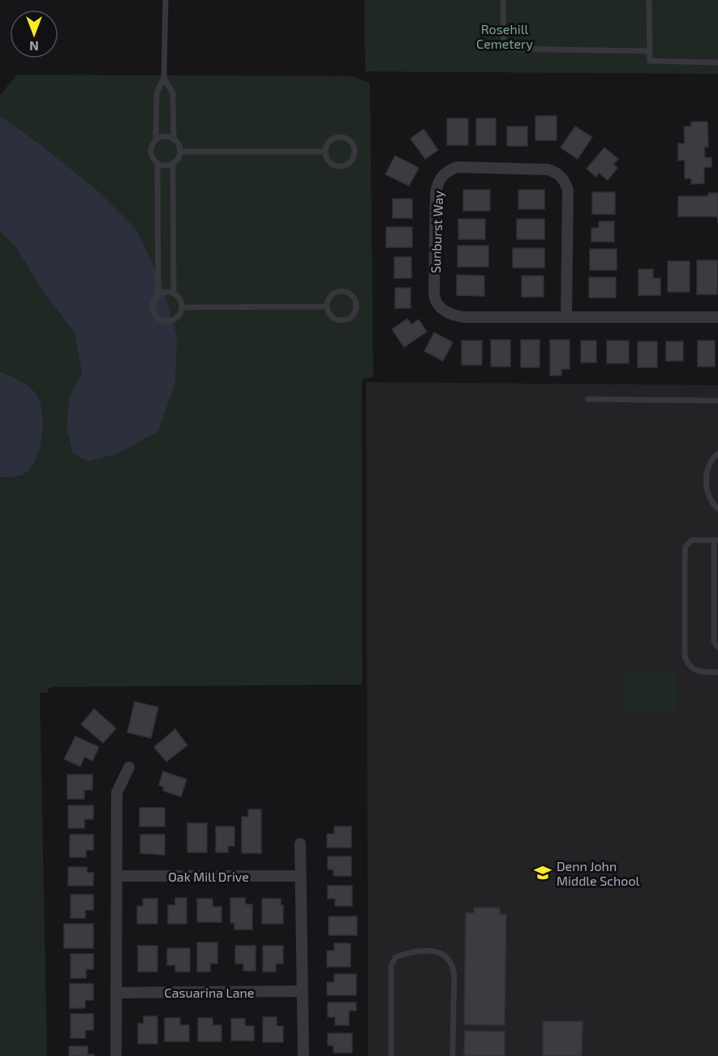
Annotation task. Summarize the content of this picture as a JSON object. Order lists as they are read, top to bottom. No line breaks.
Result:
{"streets":{"street":["Sunburst Way","Oak Mill Drive","Casuarina Lane"]},"parks":["Rosehill Cemetery"],"places":{"school or university":["Denn John Middle School"]},"north":"bottom"}
